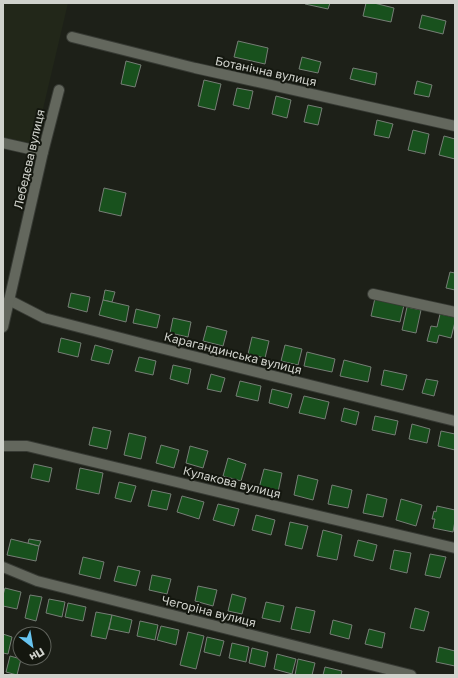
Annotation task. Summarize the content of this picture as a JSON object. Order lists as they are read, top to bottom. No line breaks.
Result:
{"streets":{"street":["Ботанічна вулиця","Лебедєва вулиця","Карагандинська вулиця","Кулакова вулиця","Чегоріна вулиця"]},"crossings":[["Лебедєва вулиця","Карагандинська вулиця"]],"north":"bottom right"}
